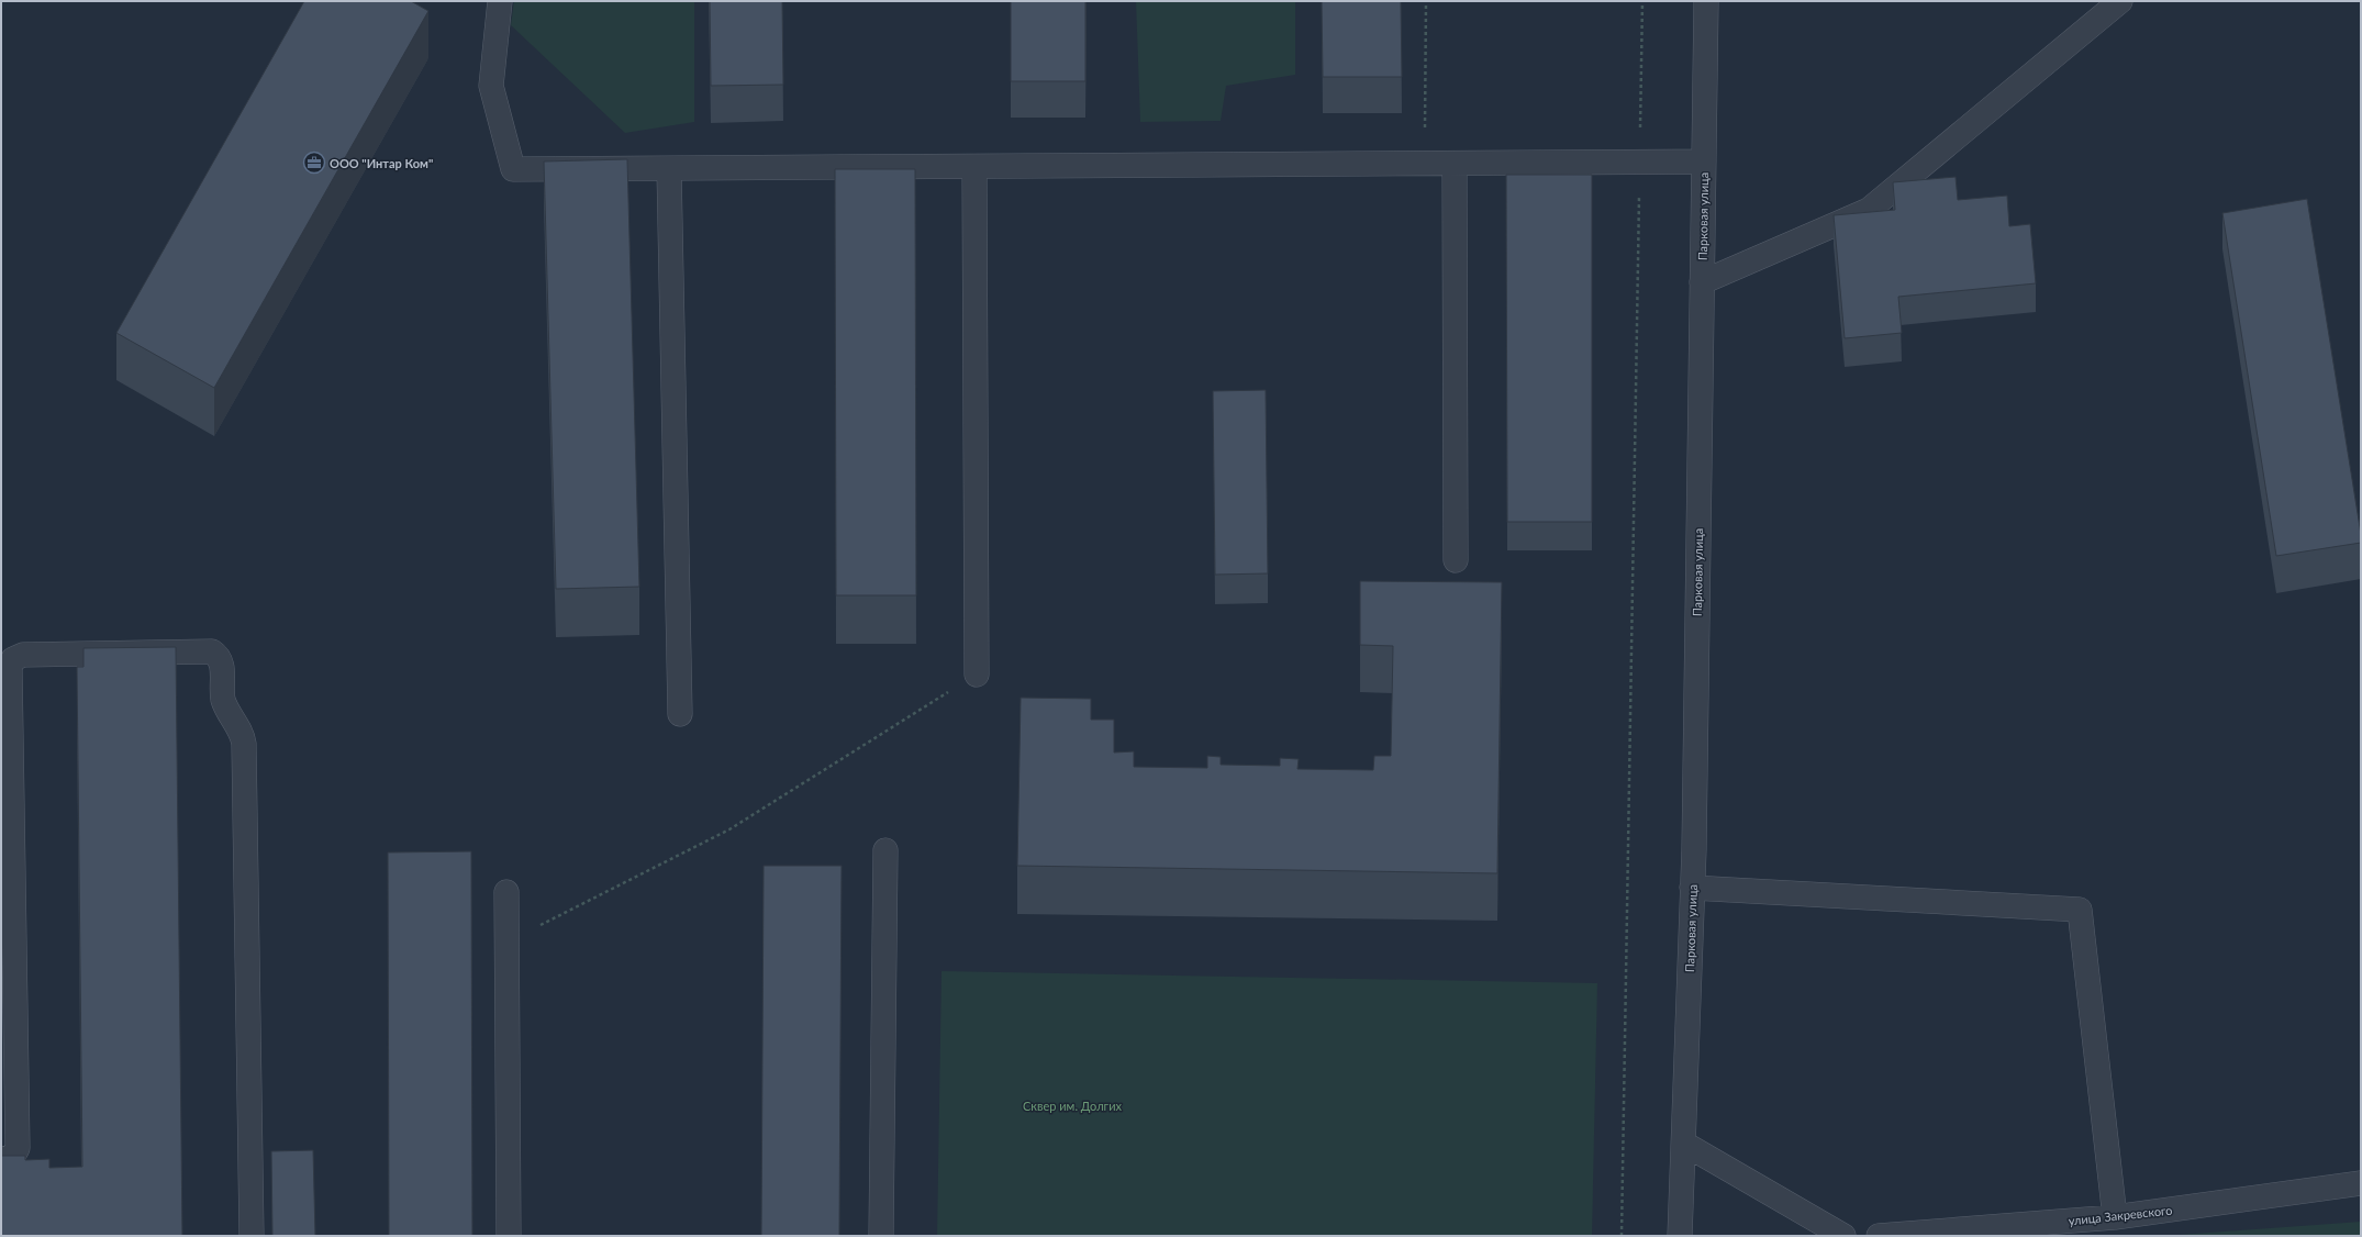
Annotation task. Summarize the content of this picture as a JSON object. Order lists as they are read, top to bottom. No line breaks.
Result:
{"streets":{"street":["Парковая улица","улица Закревского"]},"parks":["Сквер им. Долгих"],"places":{"office":["ООО \"Интар Ком\""]}}
